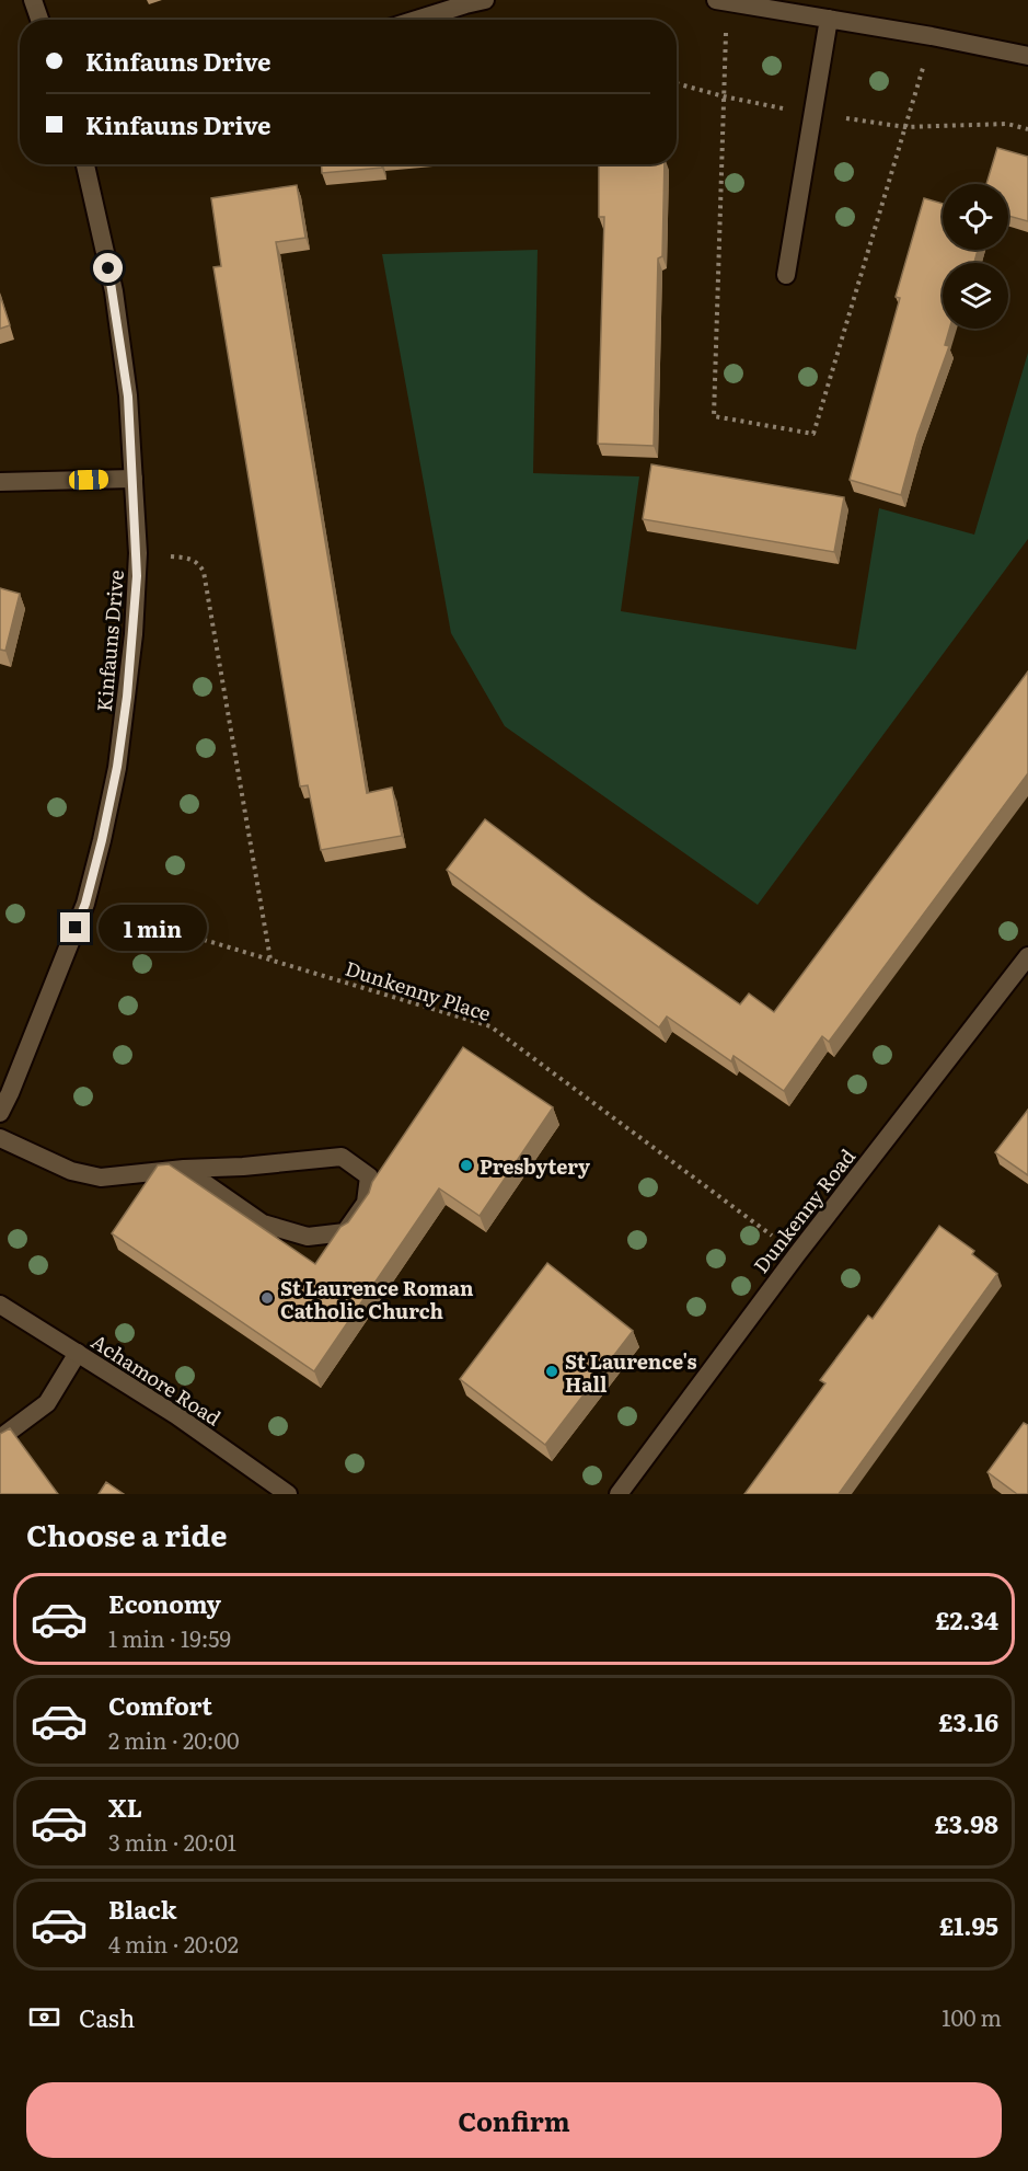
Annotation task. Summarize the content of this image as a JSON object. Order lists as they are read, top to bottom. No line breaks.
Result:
{"streets":{"street":["Kinfauns Drive","Dunkenny Road","Achamore Road"],"path":["Dunkenny Place"]},"crossings":[["Kinfauns Drive","Dunkenny Place"],["Dunkenny Place","Dunkenny Road"]],"places":["Presbytery","St Laurence Roman Catholic Church","St Laurence's Hall"],"page":{"banner":["Kinfauns Drive","Kinfauns Drive"],"bubble":"1 min","heading":"Choose a ride","list":[{"name":"Economy","note":"1 min · 19:59","value":"£2.34"},{"name":"Comfort","note":"2 min · 20:00","value":"£3.16"},{"name":"XL","note":"3 min · 20:01","value":"£3.98"},{"name":"Black","note":"4 min · 20:02","value":"£1.95"}],"pay":["Cash","100 m"],"buttons":"Confirm"}}
